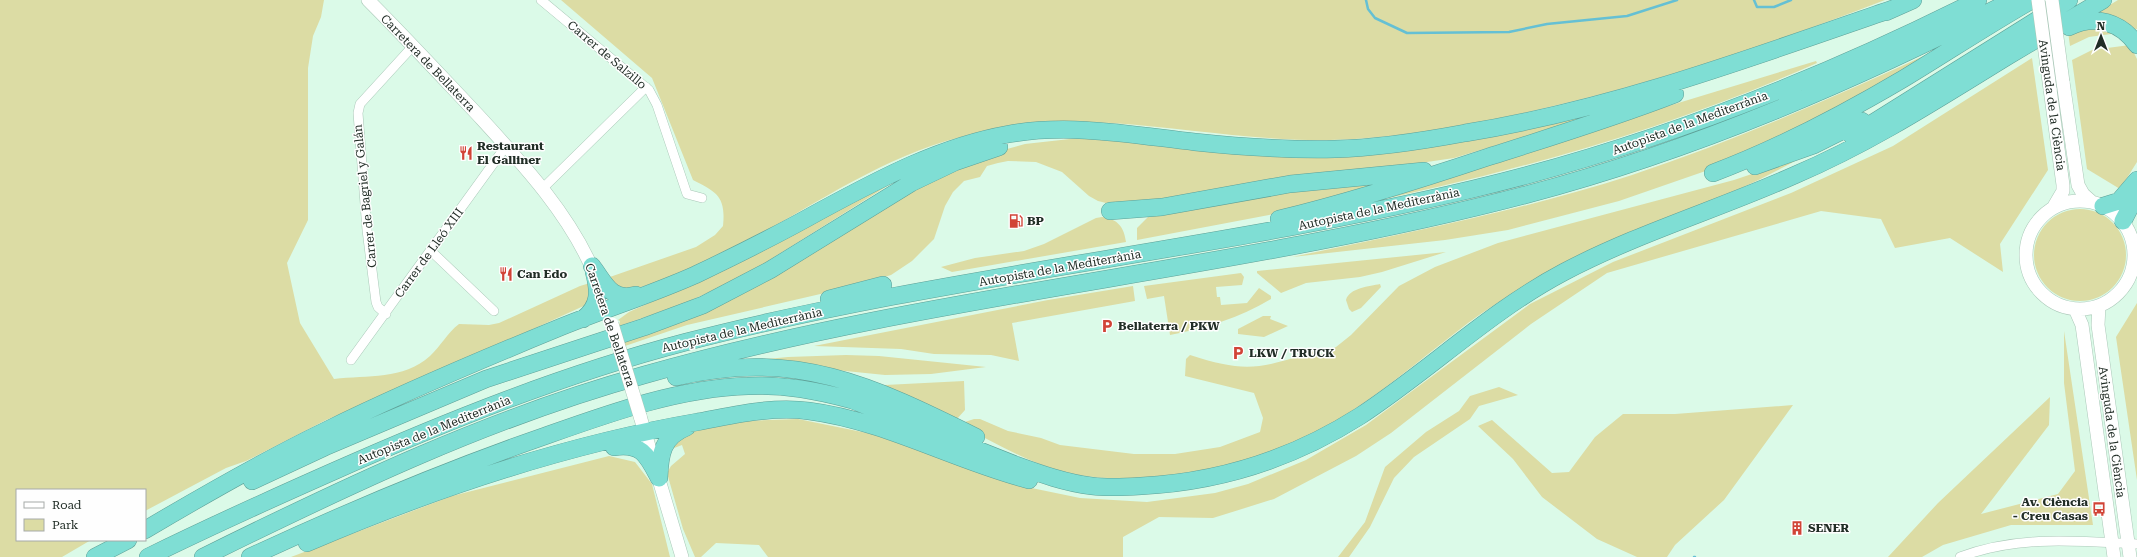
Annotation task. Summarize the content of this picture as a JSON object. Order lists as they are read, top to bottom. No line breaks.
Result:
{"streets":{"highway":["Autopista de la Mediterrània"],"street":["Carrer de Salzillo","Carretera de Bellaterra","Avinguda de la Ciència","Carrer de Bagriel y Galán","Carrer de Lleó XIII"]},"crossings":[["Carretera de Bellaterra","Carrer de Bagriel y Galán"],["Carretera de Bellaterra","Carrer de Lleó XIII"],["Carrer de Bagriel y Galán","Carrer de Lleó XIII"]],"places":{"restaurant":["Restaurant El Galliner","Can Edo"],"fuel station":["BP"],"parking":["Bellaterra / PKW","LKW / TRUCK"],"bus stop":["Av. Ciència - Creu Casas"],"building":["SENER"]},"legend":["Road","Park"],"north":"top"}
